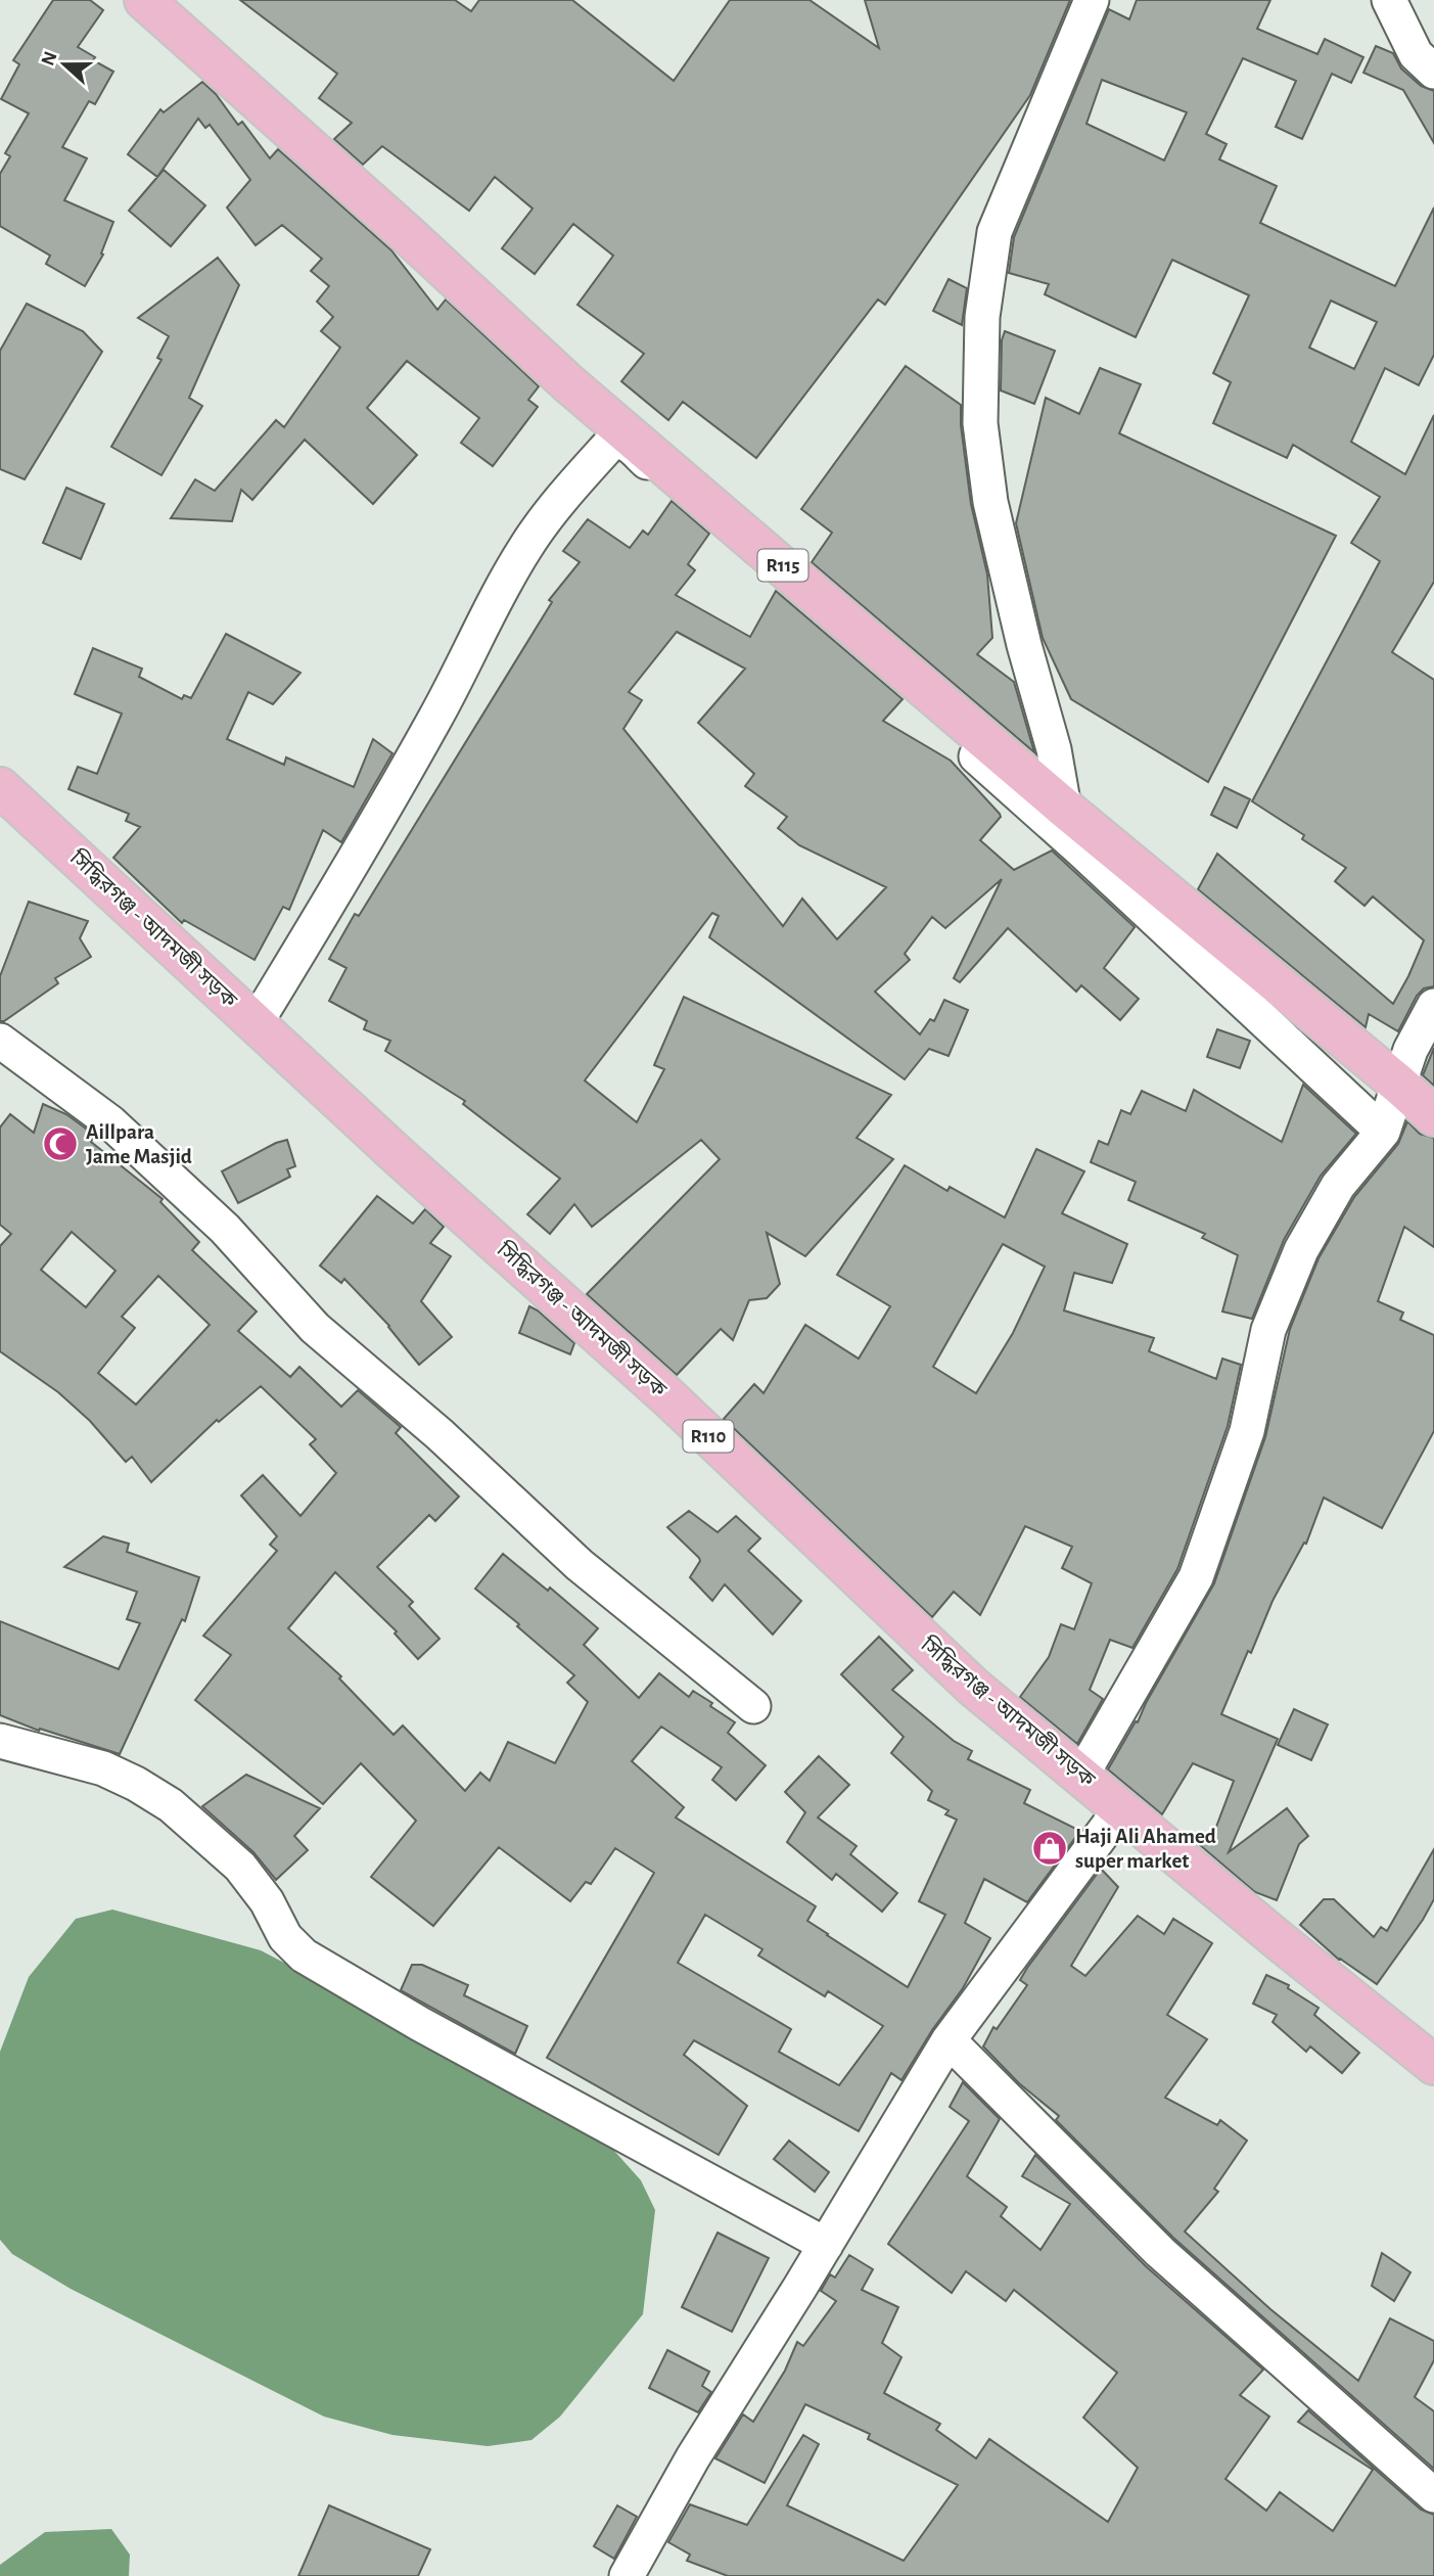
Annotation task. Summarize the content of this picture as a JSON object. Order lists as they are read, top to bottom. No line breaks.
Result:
{"streets":{"main road":["R115","সিদ্ধিরগঞ্জ - আদমজী সড়ক","R110"]},"places":{"mosque":["Aillpara Jame Masjid"],"shop":["Haji Ali Ahamed super market"]},"north":"left"}
